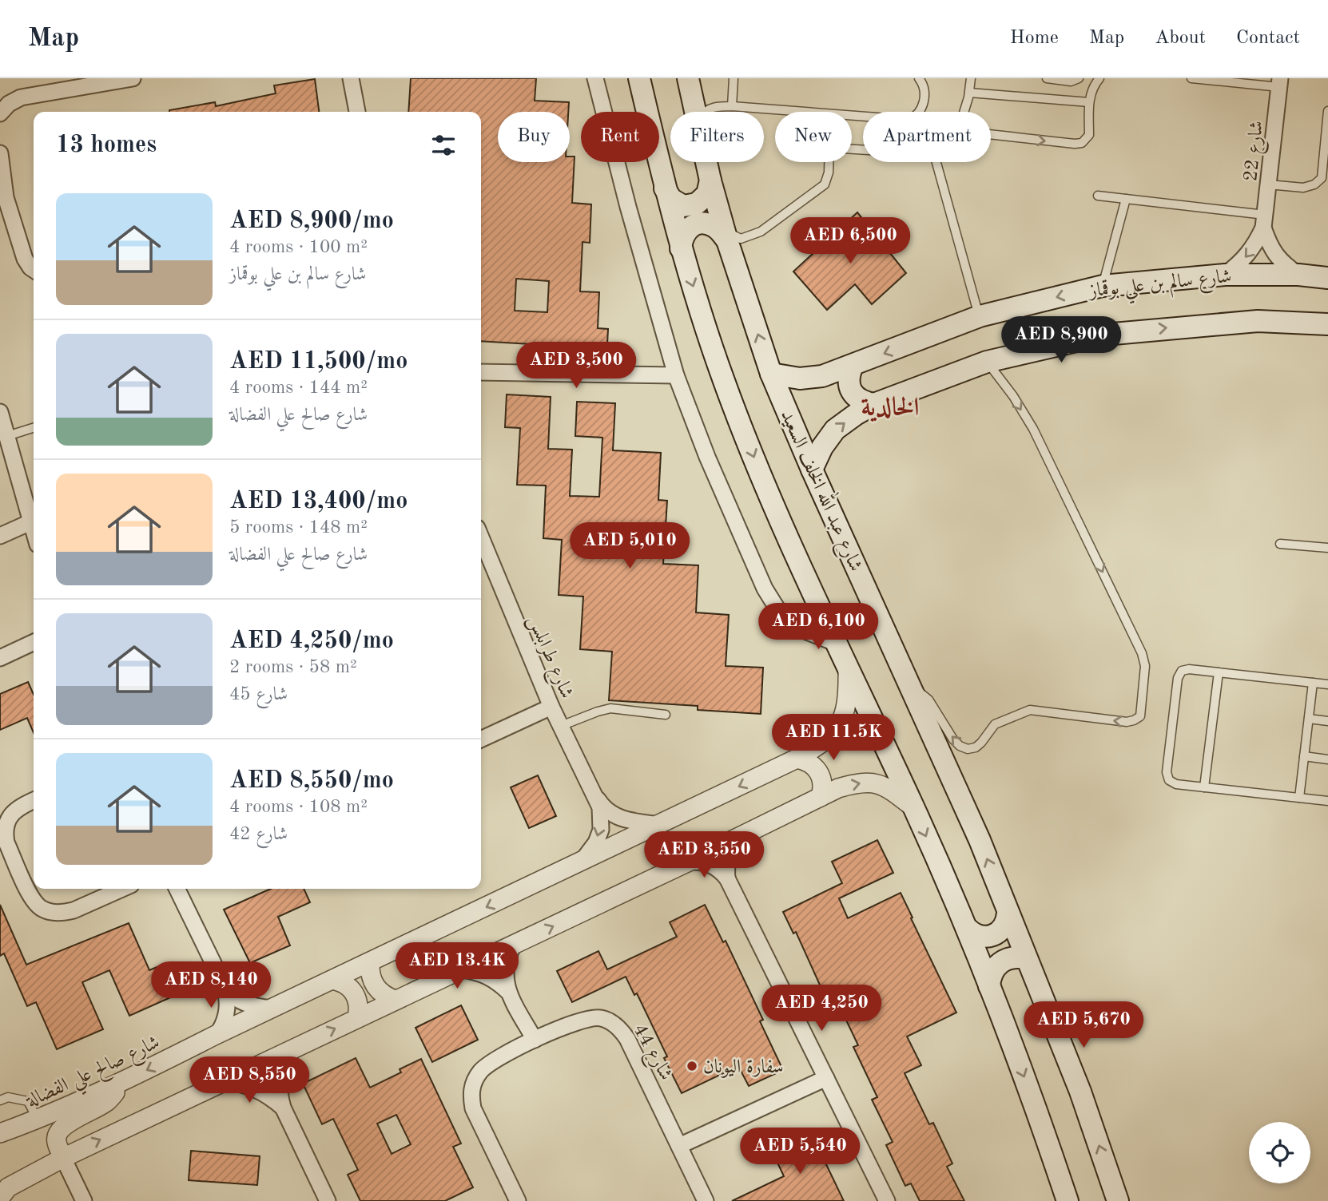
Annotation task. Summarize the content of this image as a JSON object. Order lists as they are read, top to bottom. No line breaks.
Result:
{"streets":{"main road":["شارع سالم بن علي بوقماز","شارع عبد الله الخلف السعيد"],"street":["شارع 22","شارع طرابلس","شارع 44","شارع صالح علي الفضالة"]},"crossings":[["شارع 22","شارع سالم بن علي بوقماز"],["شارع سالم بن علي بوقماز","شارع عبد الله الخلف السعيد"],["شارع طرابلس","شارع صالح علي الفضالة"]],"districts":["الخالدية"],"places":["سفارة اليونان"],"page":{"header":"Map","nav":["Home","Map","About","Contact"],"chip":["Buy","Rent","Filters","New","Apartment"],"heading":"13 homes","list":[{"name":"AED 8,900/mo","note":"4 rooms · 100 m² · شارع سالم بن علي بوقماز"},{"name":"AED 11,500/mo","note":"4 rooms · 144 m² · شارع صالح علي الفضالة"},{"name":"AED 13,400/mo","note":"5 rooms · 148 m² · شارع صالح علي الفضالة"},{"name":"AED 4,250/mo","note":"2 rooms · 58 m² · شارع 45"},{"name":"AED 8,550/mo","note":"4 rooms · 108 m² · شارع 42"}],"price":["AED 6,500","AED 8,900","AED 3,500","AED 5,010","AED 6,100","AED 11.5K","AED 3,550","AED 13.4K","AED 8,140","AED 4,250","AED 5,670","AED 8,550","AED 5,540"]}}
